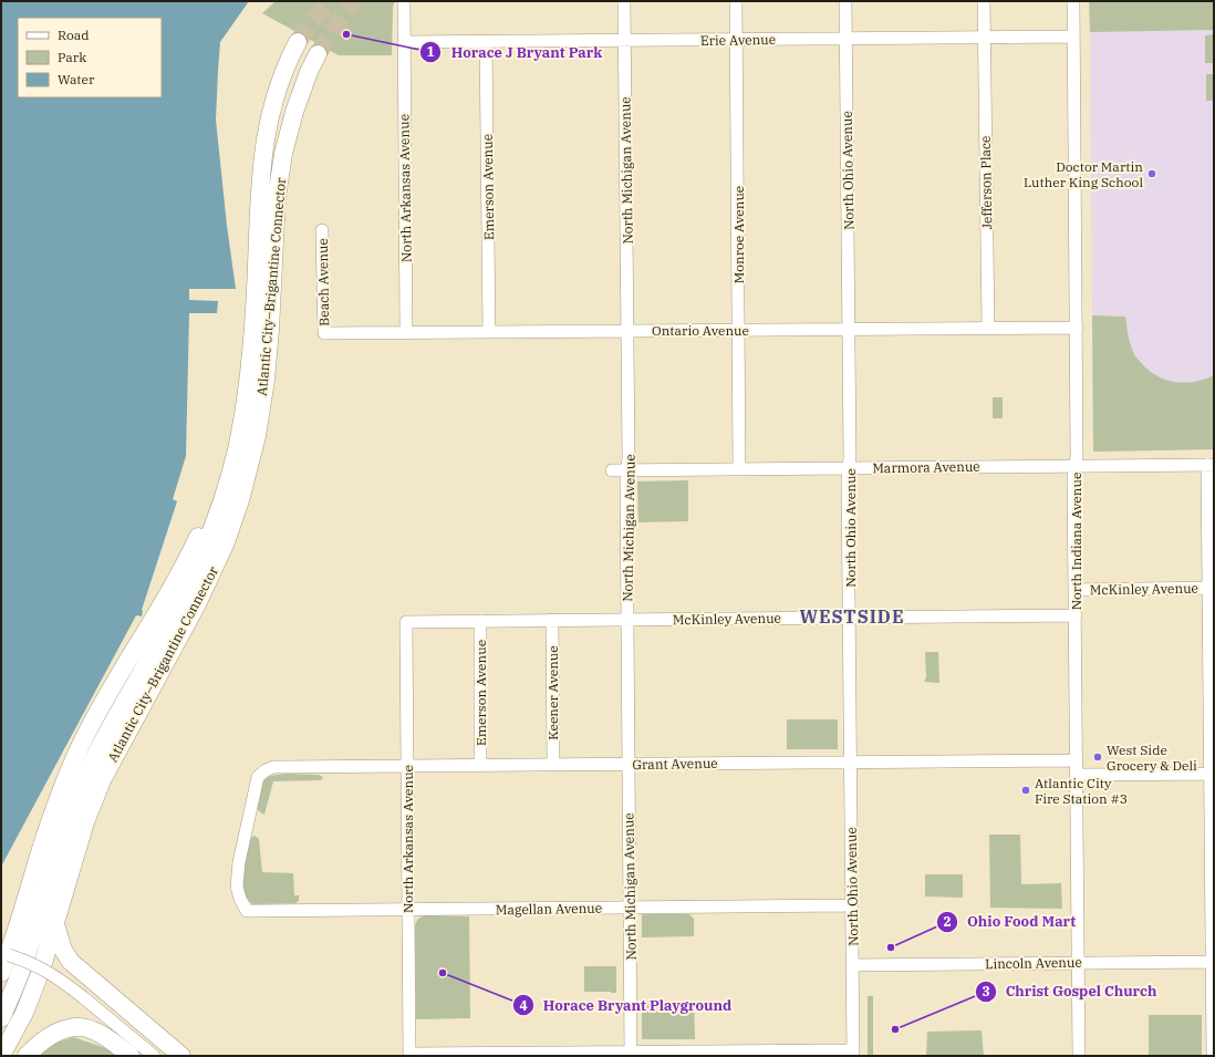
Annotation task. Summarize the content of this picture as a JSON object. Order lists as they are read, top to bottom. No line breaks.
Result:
{"streets":{"highway":["Atlantic City–Brigantine Connector"],"street":["Erie Avenue","North Michigan Avenue","North Ohio Avenue","Jefferson Place","Emerson Avenue","North Arkansas Avenue","Monroe Avenue","Beach Avenue","Ontario Avenue","Marmora Avenue","North Indiana Avenue","McKinley Avenue","Keener Avenue","Grant Avenue","Magellan Avenue","Lincoln Avenue"]},"crossings":[["Erie Avenue","North Michigan Avenue"],["Erie Avenue","North Ohio Avenue"],["Erie Avenue","Jefferson Place"],["Erie Avenue","Emerson Avenue"],["Erie Avenue","North Arkansas Avenue"],["Erie Avenue","Monroe Avenue"],["Erie Avenue","North Indiana Avenue"],["North Michigan Avenue","Ontario Avenue"],["North Michigan Avenue","Marmora Avenue"],["North Michigan Avenue","McKinley Avenue"],["North Michigan Avenue","Grant Avenue"],["North Michigan Avenue","Magellan Avenue"],["North Ohio Avenue","Ontario Avenue"],["North Ohio Avenue","Marmora Avenue"],["North Ohio Avenue","McKinley Avenue"],["North Ohio Avenue","Grant Avenue"],["North Ohio Avenue","Magellan Avenue"],["North Ohio Avenue","Lincoln Avenue"],["Jefferson Place","Ontario Avenue"],["Emerson Avenue","Ontario Avenue"],["Emerson Avenue","McKinley Avenue"],["Emerson Avenue","Grant Avenue"],["North Arkansas Avenue","Ontario Avenue"],["North Arkansas Avenue","McKinley Avenue"],["North Arkansas Avenue","Grant Avenue"],["North Arkansas Avenue","Magellan Avenue"],["Monroe Avenue","Ontario Avenue"],["Monroe Avenue","Marmora Avenue"],["Beach Avenue","Ontario Avenue"],["Ontario Avenue","North Indiana Avenue"],["Marmora Avenue","North Indiana Avenue"],["North Indiana Avenue","McKinley Avenue"],["North Indiana Avenue","Grant Avenue"],["North Indiana Avenue","Lincoln Avenue"],["McKinley Avenue","Keener Avenue"],["Keener Avenue","Grant Avenue"],["Grant Avenue","Magellan Avenue"]],"districts":["WESTSIDE"],"places":["Horace J Bryant Park","Doctor Martin Luther King School","West Side Grocery & Deli","Atlantic City Fire Station #3","Ohio Food Mart","Horace Bryant Playground","Christ Gospel Church"],"legend":["Road","Park","Water"]}
